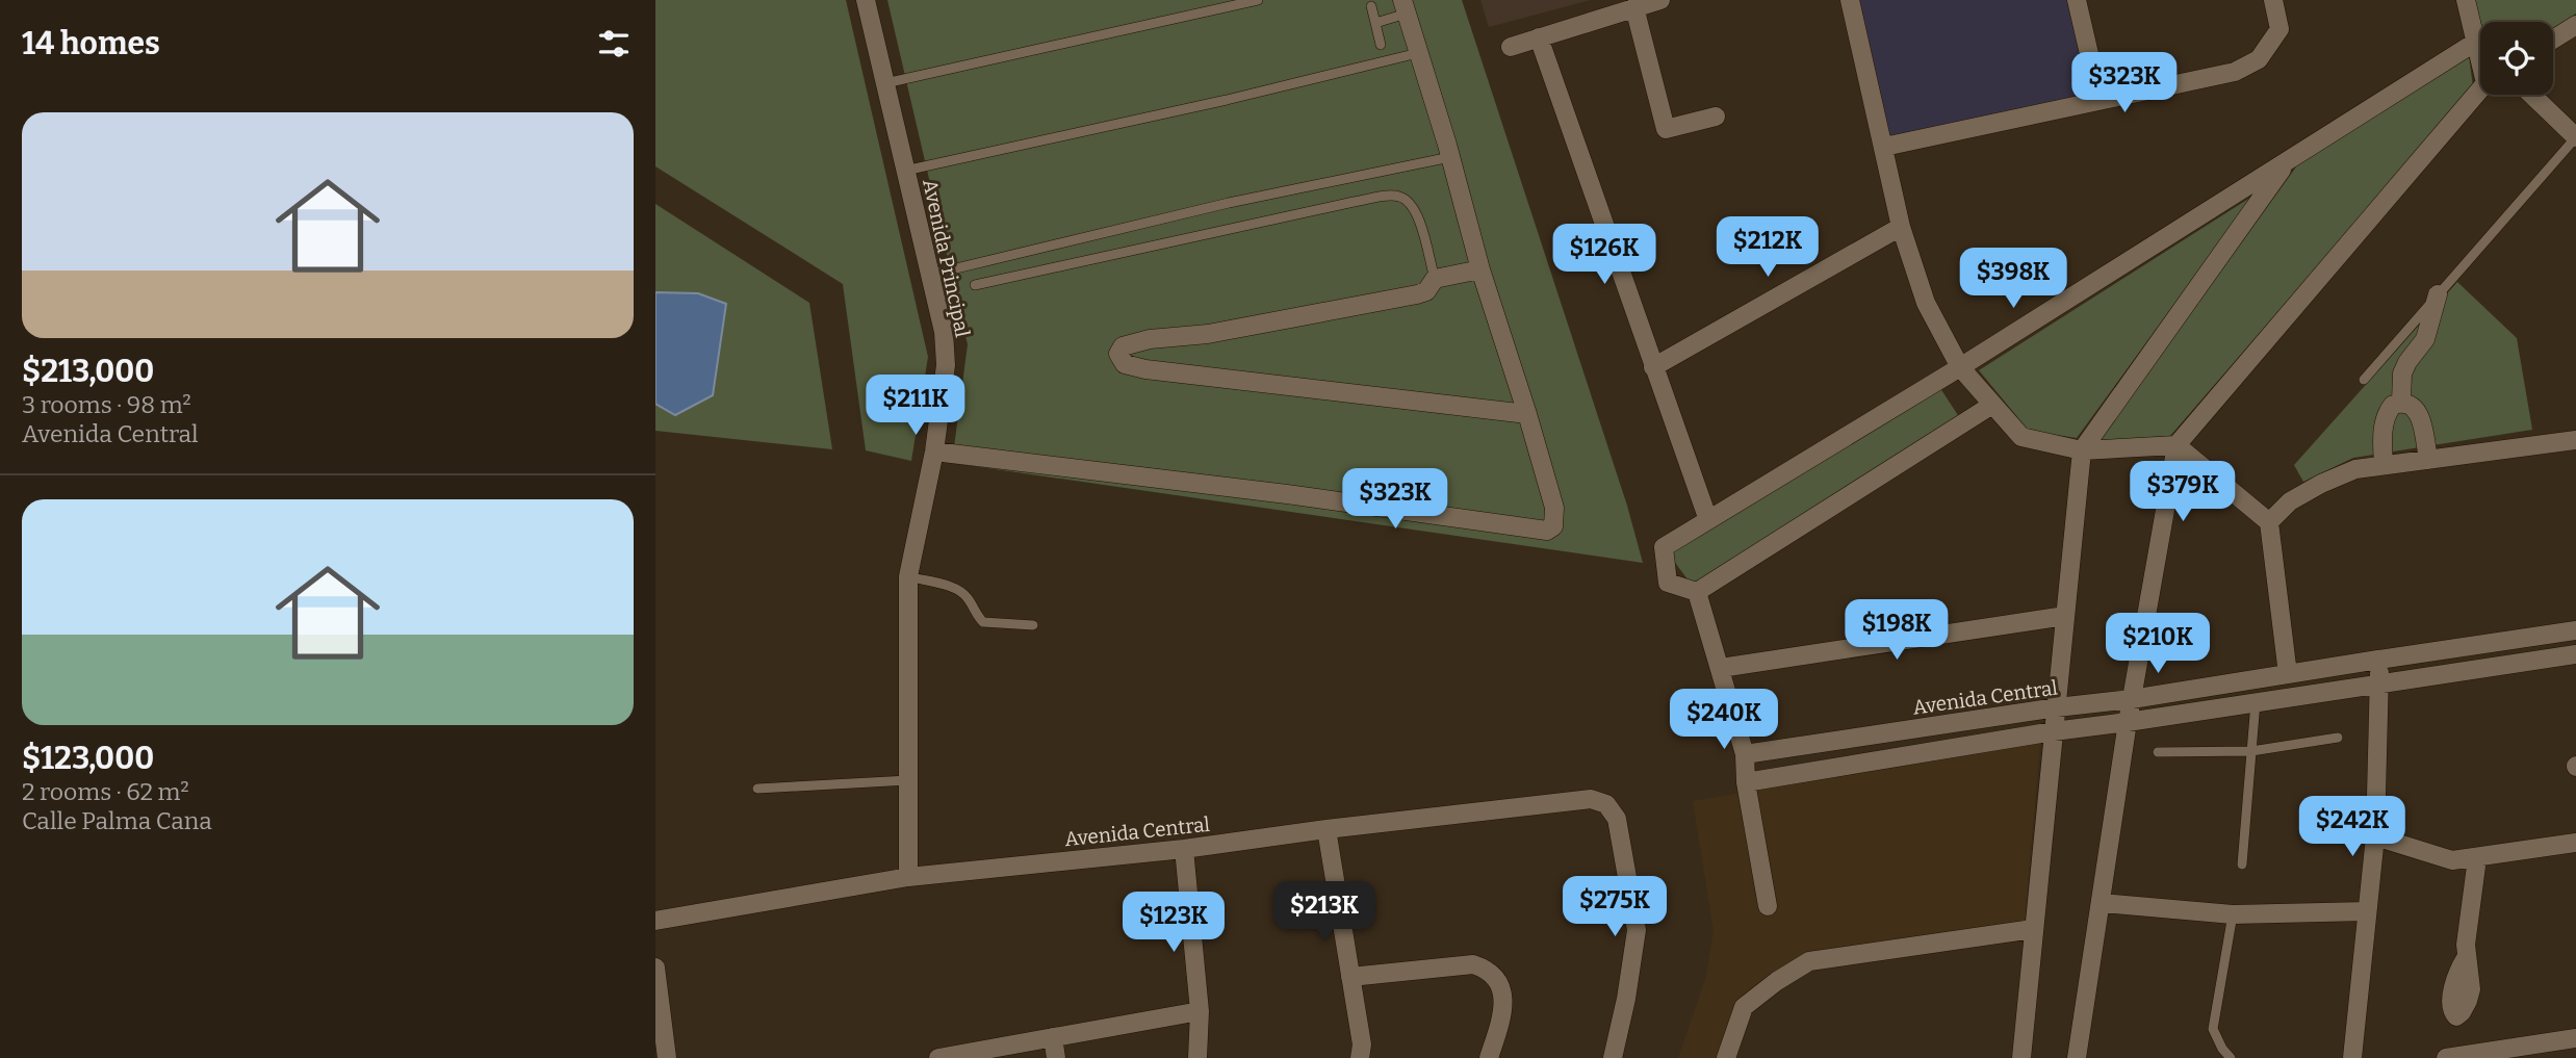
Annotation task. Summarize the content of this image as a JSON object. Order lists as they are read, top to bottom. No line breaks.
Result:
{"streets":{"street":["Avenida Principal","Avenida Central"]},"crossings":[["Avenida Principal","Avenida Central"]],"page":{"heading":"14 homes","price":["$323K","$212K","$126K","$398K","$211K","$379K","$323K","$198K","$210K","$240K","$242K","$275K","$213K","$123K"],"list":[{"name":"$213,000","note":"3 rooms · 98 m² · Avenida Central"},{"name":"$123,000","note":"2 rooms · 62 m² · Calle Palma Cana"}]}}
